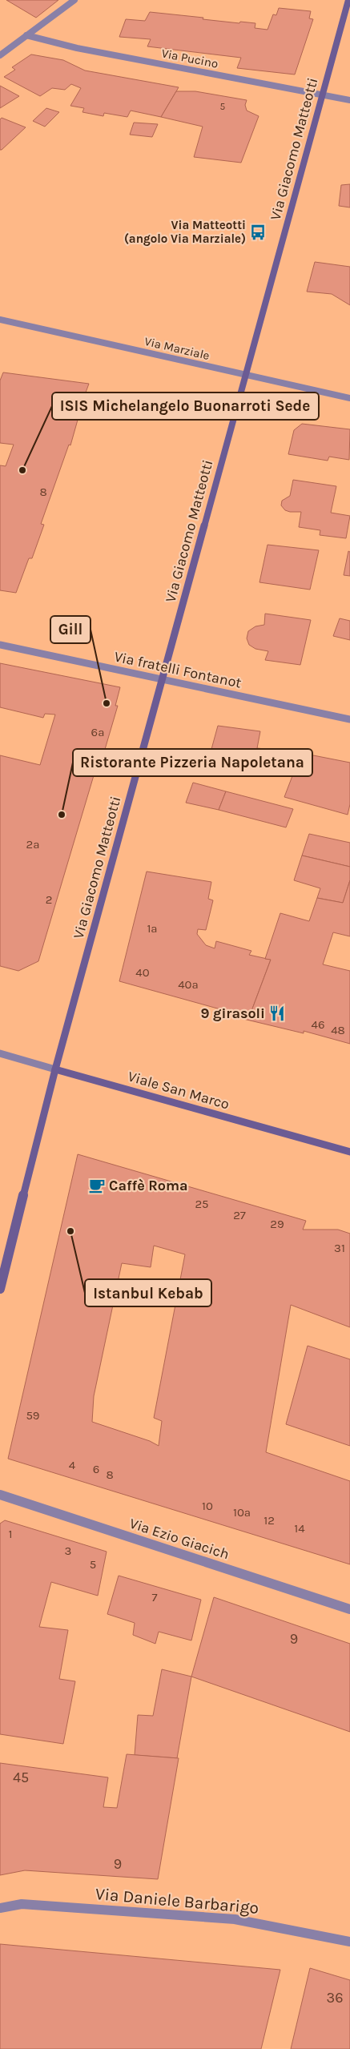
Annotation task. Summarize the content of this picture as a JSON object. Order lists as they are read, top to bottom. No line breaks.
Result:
{"streets":{"main road":["Via Giacomo Matteotti","Viale San Marco"],"street":["Via Pucino","Via Marziale","Via fratelli Fontanot","Via Ezio Giacich","Via Daniele Barbarigo"]},"crossings":[["Via Pucino","Via Giacomo Matteotti"],["Via Giacomo Matteotti","Via Marziale"],["Via Giacomo Matteotti","Via fratelli Fontanot"],["Via Giacomo Matteotti","Viale San Marco"]],"places":{"bus stop":["Via Matteotti (angolo Via Marziale)"],"other":["ISIS Michelangelo Buonarroti Sede","Gill","Ristorante Pizzeria Napoletana","Istanbul Kebab"],"restaurant":["9 girasoli"],"cafe":["Caffè Roma"]},"house_numbers":["5","8","6a","2a","2","1a","40","40a","46","48","25","27","29","31","59","4","6","8","10","10a","12","14","1","3","5","7","9","45","9","36"]}
